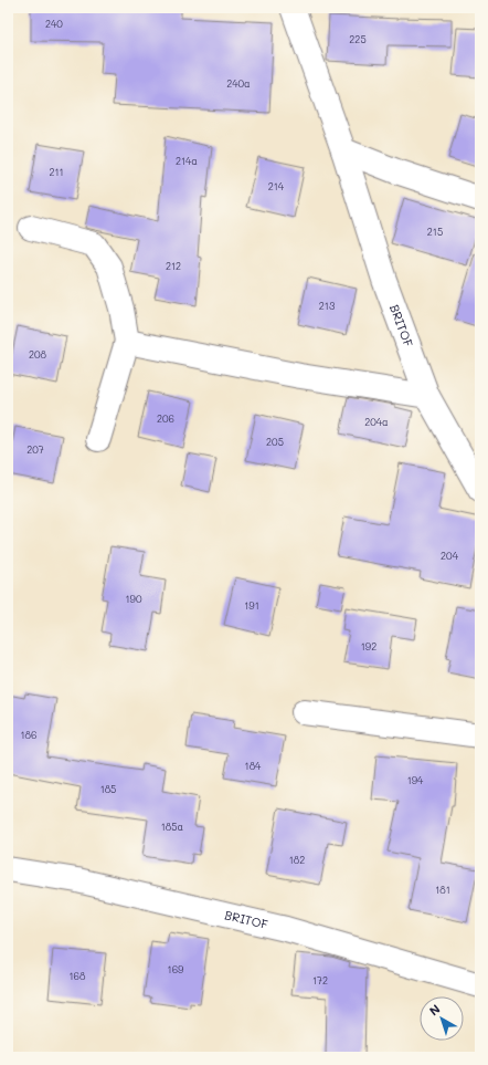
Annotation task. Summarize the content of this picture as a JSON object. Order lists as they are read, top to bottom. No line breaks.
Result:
{"streets":{"street":["BRITOF"]},"house_numbers":["240","225","240a","214a","211","214","215","212","213","208","206","204a","205","207","204","190","191","192","186","184","194","185","185a","182","181","169","168","172"],"north":"top left"}
